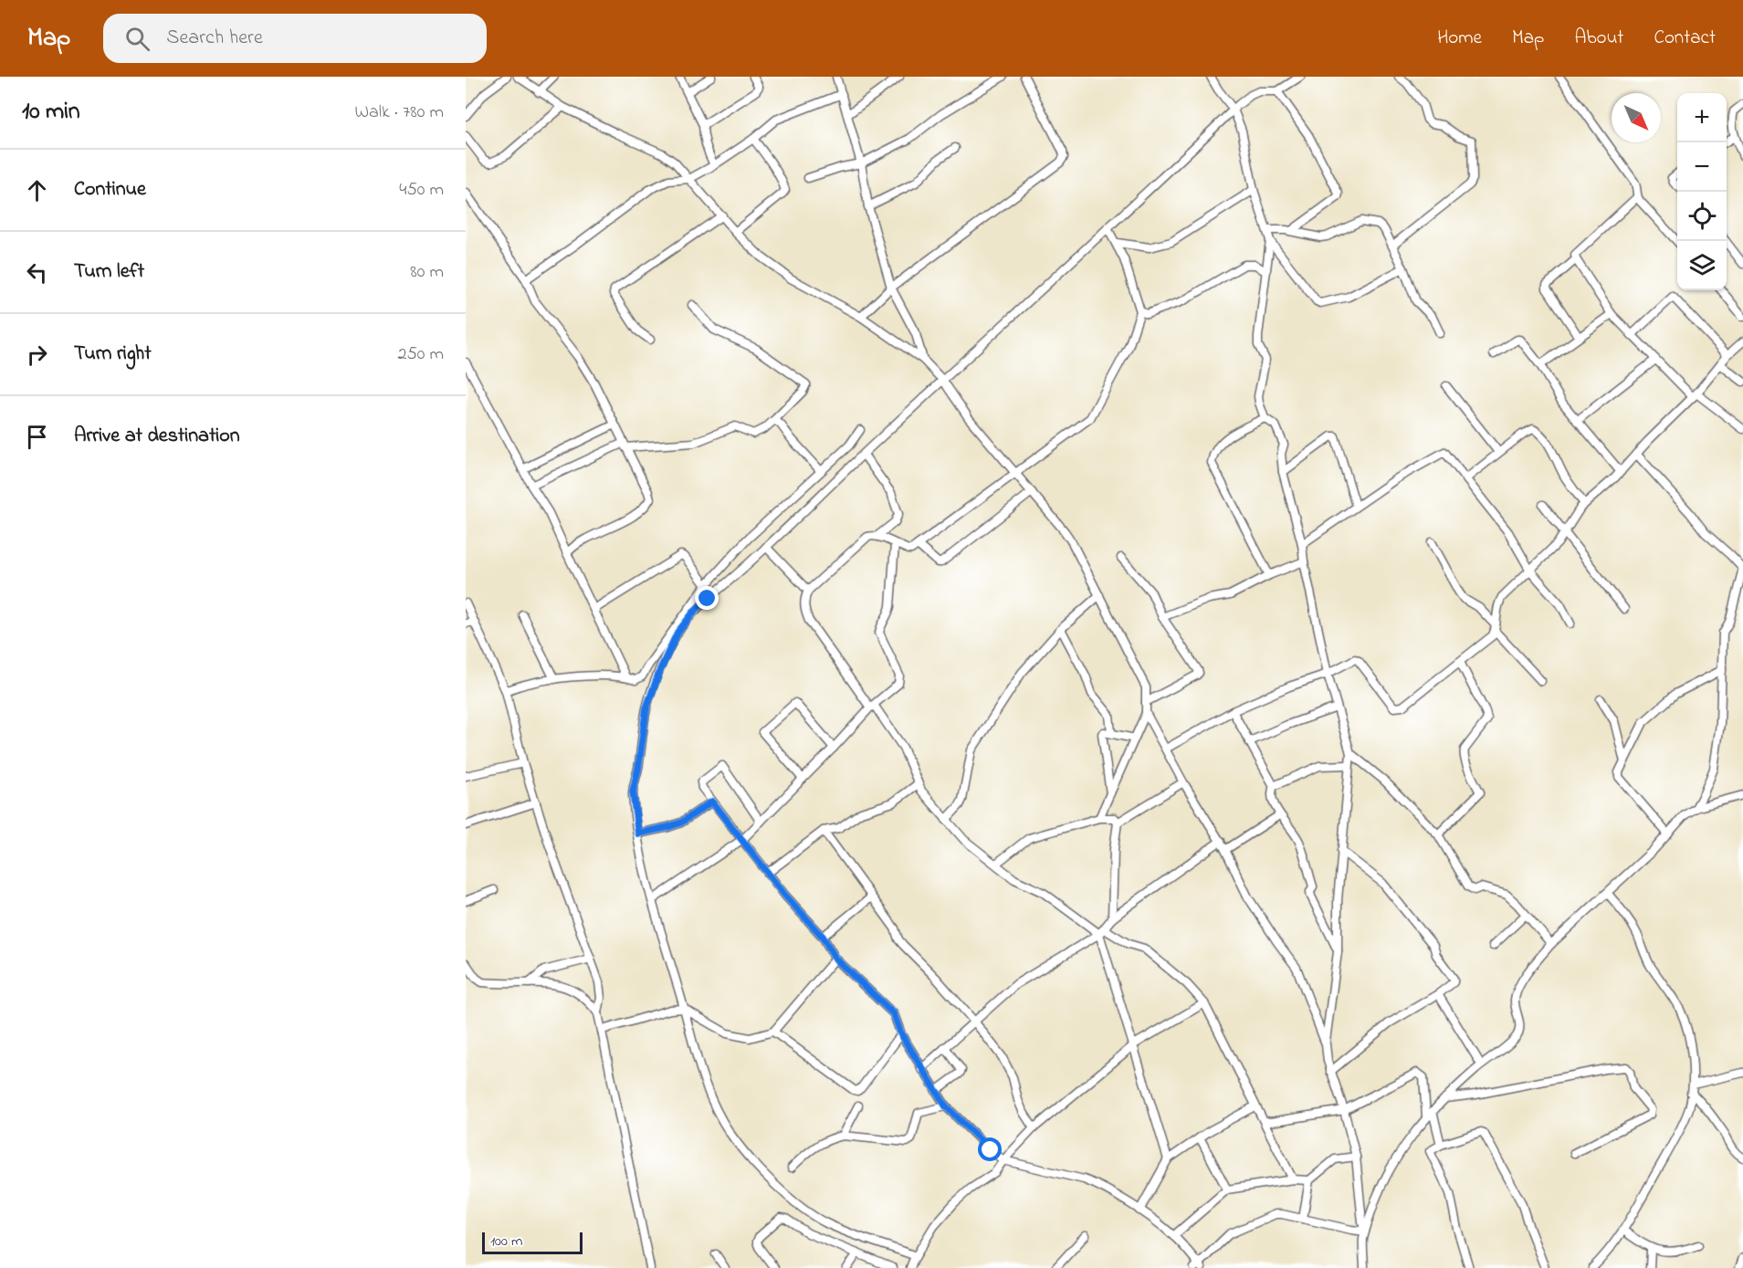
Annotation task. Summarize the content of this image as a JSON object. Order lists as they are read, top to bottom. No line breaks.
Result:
{"scale_bar":"100 m","north":"bottom right","page":{"header":"Map","search":"Search here","nav":["Home","Map","About","Contact"],"heading":["10 min","Walk · 780 m"],"map_buttons":["+","−"],"list":[["Continue","450 m"],["Turn left","80 m"],["Turn right","250 m"],"Arrive at destination"],"scale":"100 m"}}
